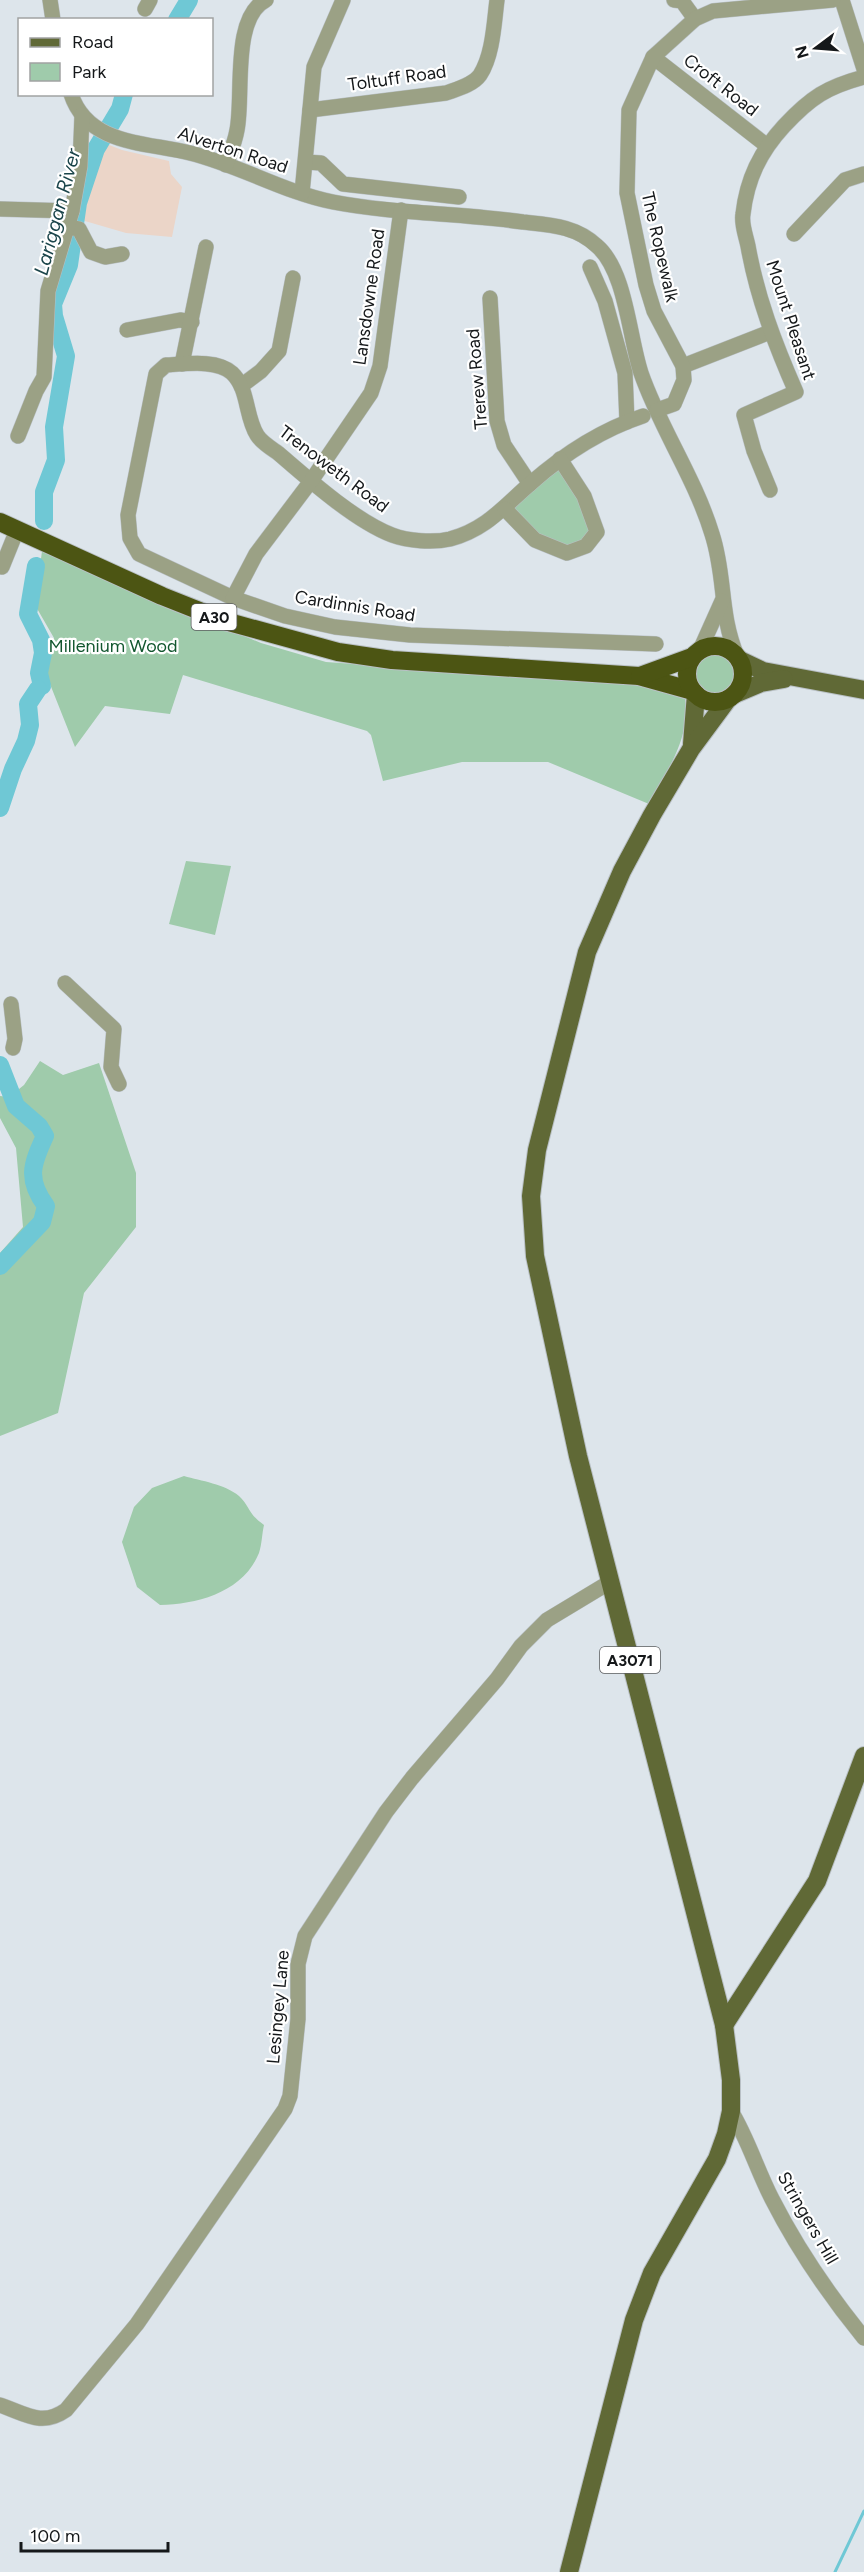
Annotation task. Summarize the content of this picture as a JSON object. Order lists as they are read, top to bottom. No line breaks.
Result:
{"streets":{"highway":["A30"],"main road":["A3071"],"street":["Toltuff Road","Croft Road","Alverton Road","The Ropewalk","Lansdowne Road","Mount Pleasant","Trerew Road","Trenoweth Road","Cardinnis Road","Lesingey Lane","Stringers Hill"]},"crossings":[["Croft Road","The Ropewalk"],["Croft Road","Mount Pleasant"],["Alverton Road","Lansdowne Road"],["Alverton Road","Trenoweth Road"],["Alverton Road","A30"],["Alverton Road","A3071"],["Lansdowne Road","Trenoweth Road"],["Lansdowne Road","Cardinnis Road"],["Trerew Road","Trenoweth Road"],["Trenoweth Road","Cardinnis Road"],["A30","A3071"],["A3071","Lesingey Lane"],["A3071","Stringers Hill"]],"water":["Lariggan River"],"parks":["Millenium Wood"],"legend":["Road","Park"],"scale_bar":"100 m","north":"left"}
